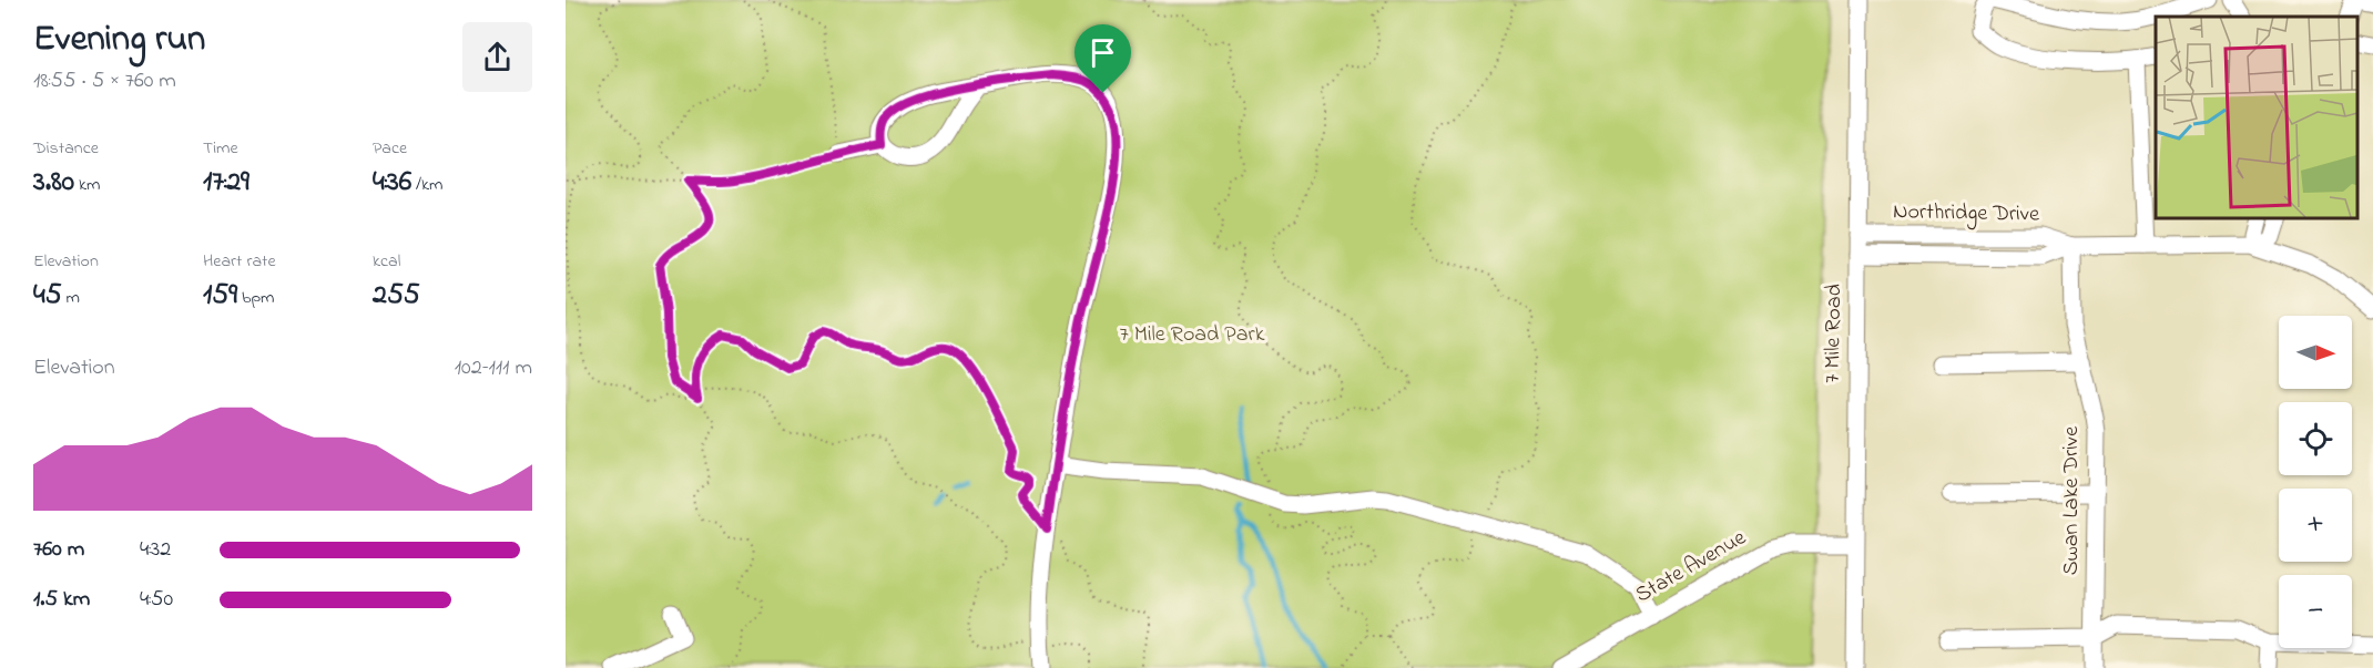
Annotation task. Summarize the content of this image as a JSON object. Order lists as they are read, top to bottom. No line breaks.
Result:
{"streets":{"street":["Northridge Drive","7 Mile Road","Swan Lake Drive","State Avenue"]},"crossings":[["Northridge Drive","7 Mile Road"],["Northridge Drive","Swan Lake Drive"],["7 Mile Road","State Avenue"]],"parks":["7 Mile Road Park"],"north":"right","page":{"heading":["Evening run","18:55 · 5 × 760 m"],"stats":[["Distance","3.80 km"],["Time","17:29"],["Pace","4:36 /km"],["Elevation","45 m"],["Heart rate","159 bpm"],["kcal","255"]],"map_buttons":["+","−"],"chart":["Elevation","102–111 m"],"list":[{"name":"760 m","note":"4:32"},{"name":"1.5 km","note":"4:50"}]}}
